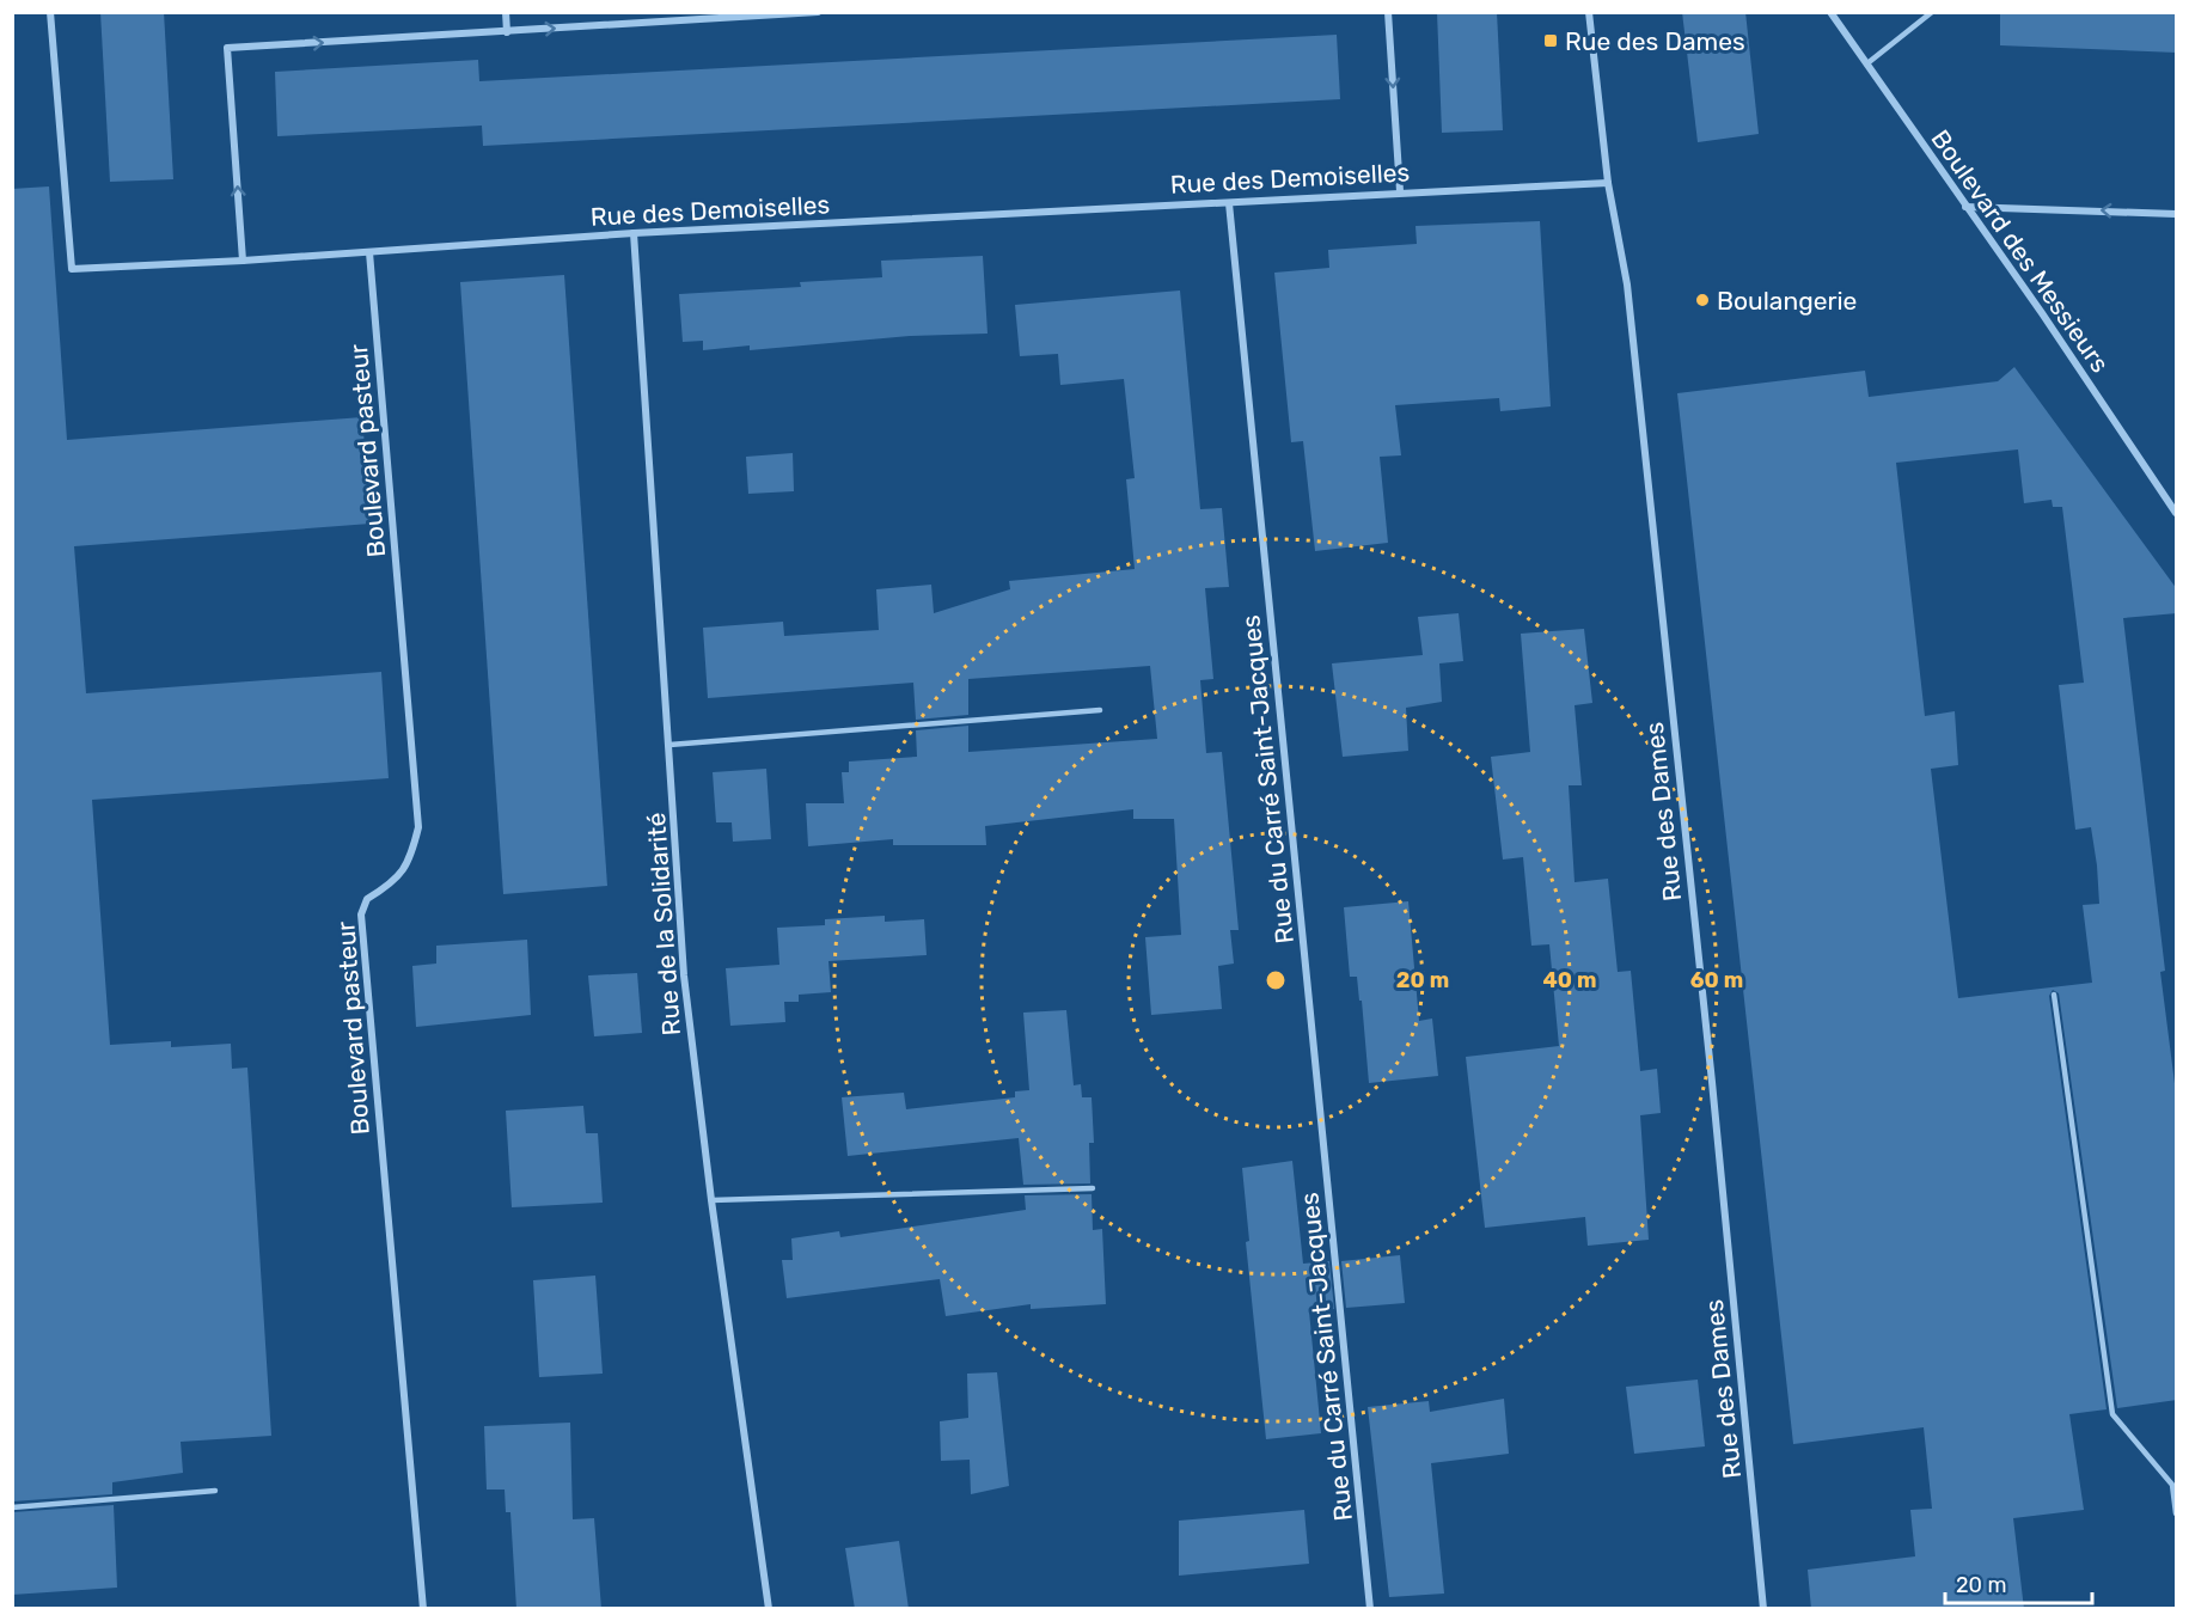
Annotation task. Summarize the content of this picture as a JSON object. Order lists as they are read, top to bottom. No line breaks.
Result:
{"streets":{"street":["Rue des Demoiselles","Boulevard des Messieurs","Boulevard pasteur","Rue du Carré Saint-Jacques","Rue des Dames","Rue de la Solidarité"]},"crossings":[["Rue des Demoiselles","Boulevard pasteur"],["Rue des Demoiselles","Rue du Carré Saint-Jacques"],["Rue des Demoiselles","Rue des Dames"],["Rue des Demoiselles","Rue de la Solidarité"]],"places":{"transit":["Rue des Dames"],"other":["Boulangerie"]},"scale_bar":"20 m","rings":["20 m","40 m","60 m"]}
